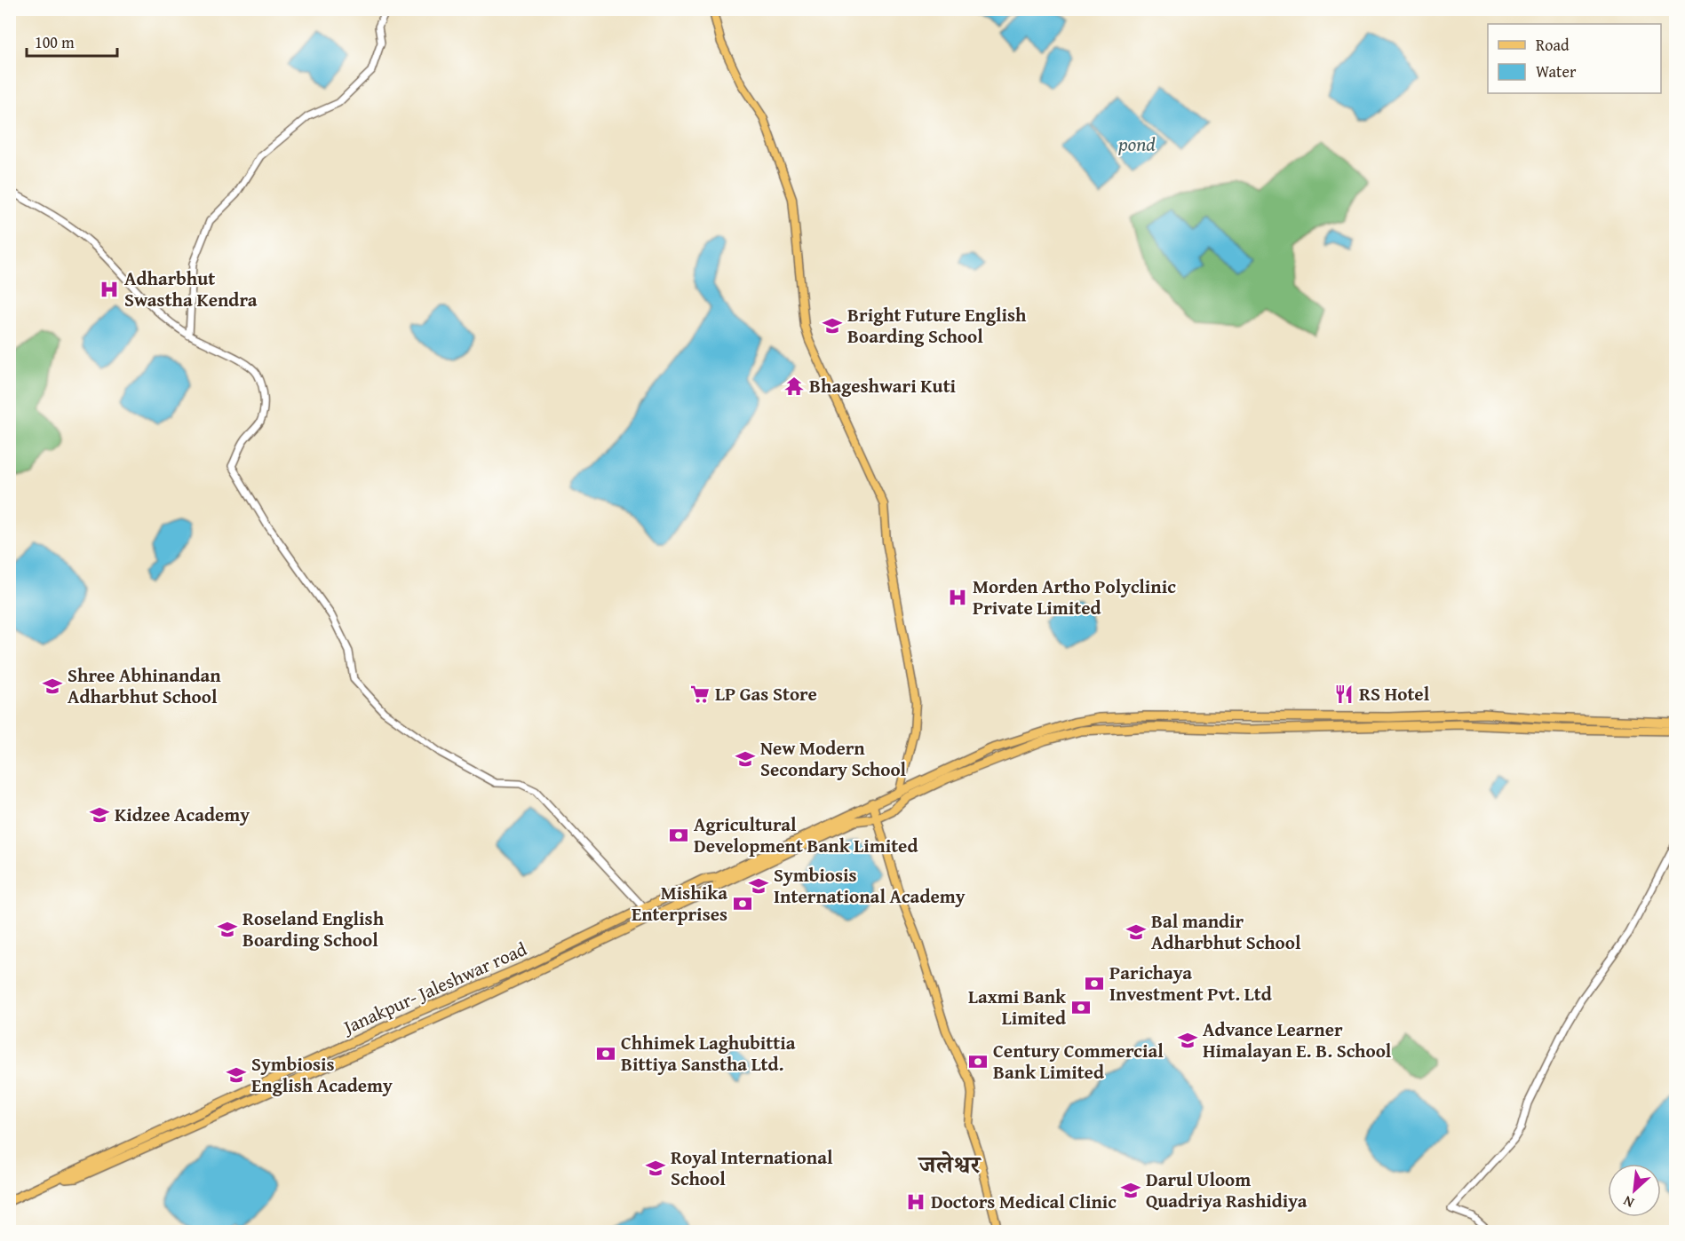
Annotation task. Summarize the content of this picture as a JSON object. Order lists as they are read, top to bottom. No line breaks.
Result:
{"streets":{"highway":["Janakpur- Jaleshwar road"]},"districts":["जलेश्वर"],"water":["pond"],"places":{"hospital":["Adharbhut Swastha Kendra","Morden Artho Polyclinic Private Limited","Doctors Medical Clinic"],"school or university":["Bright Future English Boarding School","Shree Abhinandan Adharbhut School","New Modern Secondary School","Kidzee Academy","Symbiosis International Academy","Roseland English Boarding School","Bal mandir Adharbhut School","Advance Learner Himalayan E. B. School","Symbiosis English Academy","Royal International School","Darul Uloom Quadriya Rashidiya"],"temple":["Bhageshwari Kuti"],"supermarket":["LP Gas Store"],"restaurant":["RS Hotel"],"bank":["Agricultural Development Bank Limited","Mishika Enterprises","Parichaya Investment Pvt. Ltd","Laxmi Bank Limited","Chhimek Laghubittia Bittiya Sanstha Ltd.","Century Commercial Bank Limited"]},"legend":["Road","Water"],"scale_bar":"100 m","north":"bottom left"}
